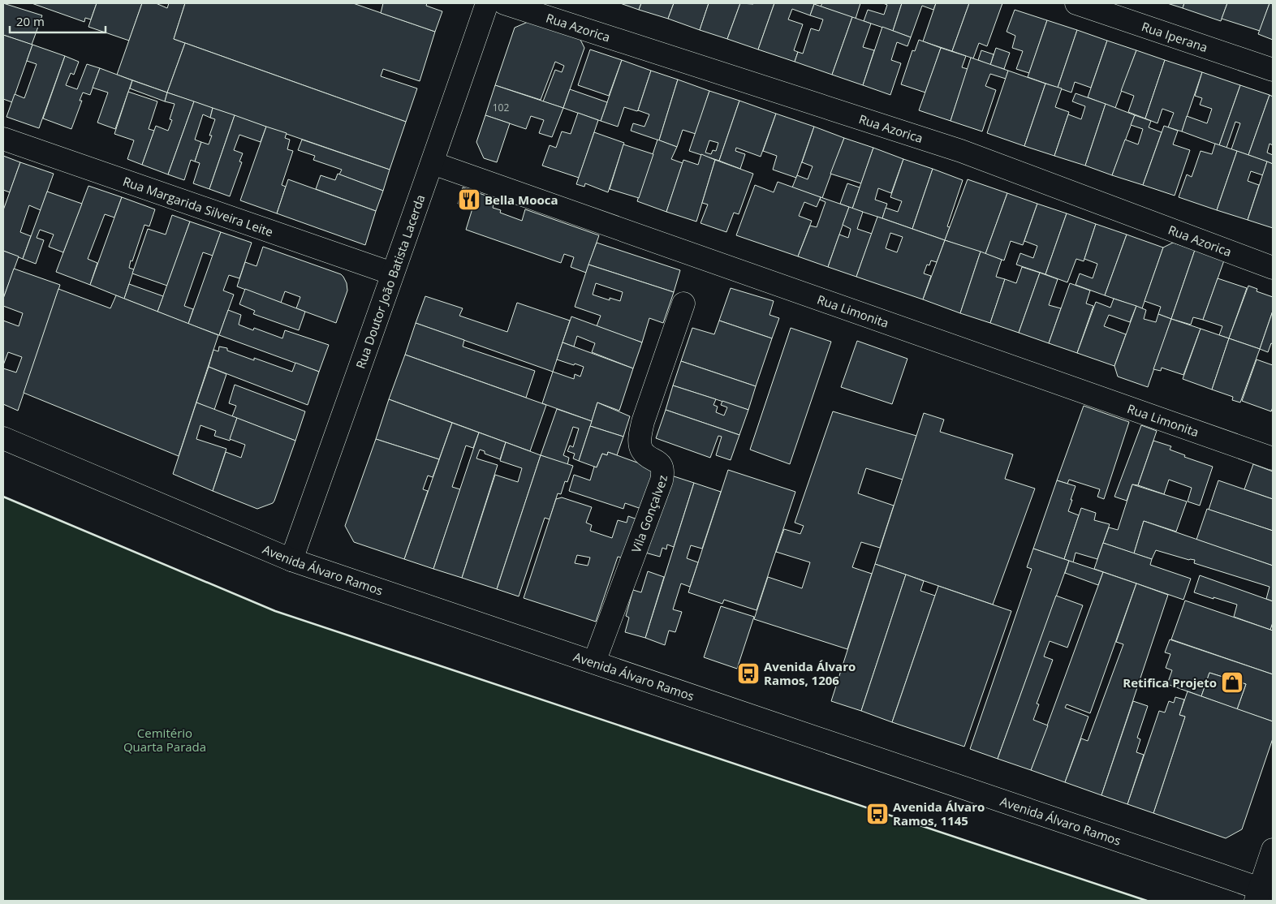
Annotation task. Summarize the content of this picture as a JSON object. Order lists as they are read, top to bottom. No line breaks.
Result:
{"streets":{"street":["Rua Azorica","Rua Iperana","Rua Margarida Silveira Leite","Rua Doutor João Batista Lacerda","Rua Limonita","Vila Gonçalvez","Avenida Álvaro Ramos"]},"crossings":[["Rua Margarida Silveira Leite","Rua Doutor João Batista Lacerda"],["Rua Doutor João Batista Lacerda","Rua Limonita"],["Rua Doutor João Batista Lacerda","Avenida Álvaro Ramos"],["Vila Gonçalvez","Avenida Álvaro Ramos"]],"parks":["Cemitério Quarta Parada"],"places":{"restaurant":["Bella Mooca"],"bus stop":["Avenida Álvaro Ramos, 1206","Avenida Álvaro Ramos, 1145"],"shop":["Retifica Projeto"]},"house_numbers":["102"],"scale_bar":"20 m"}
